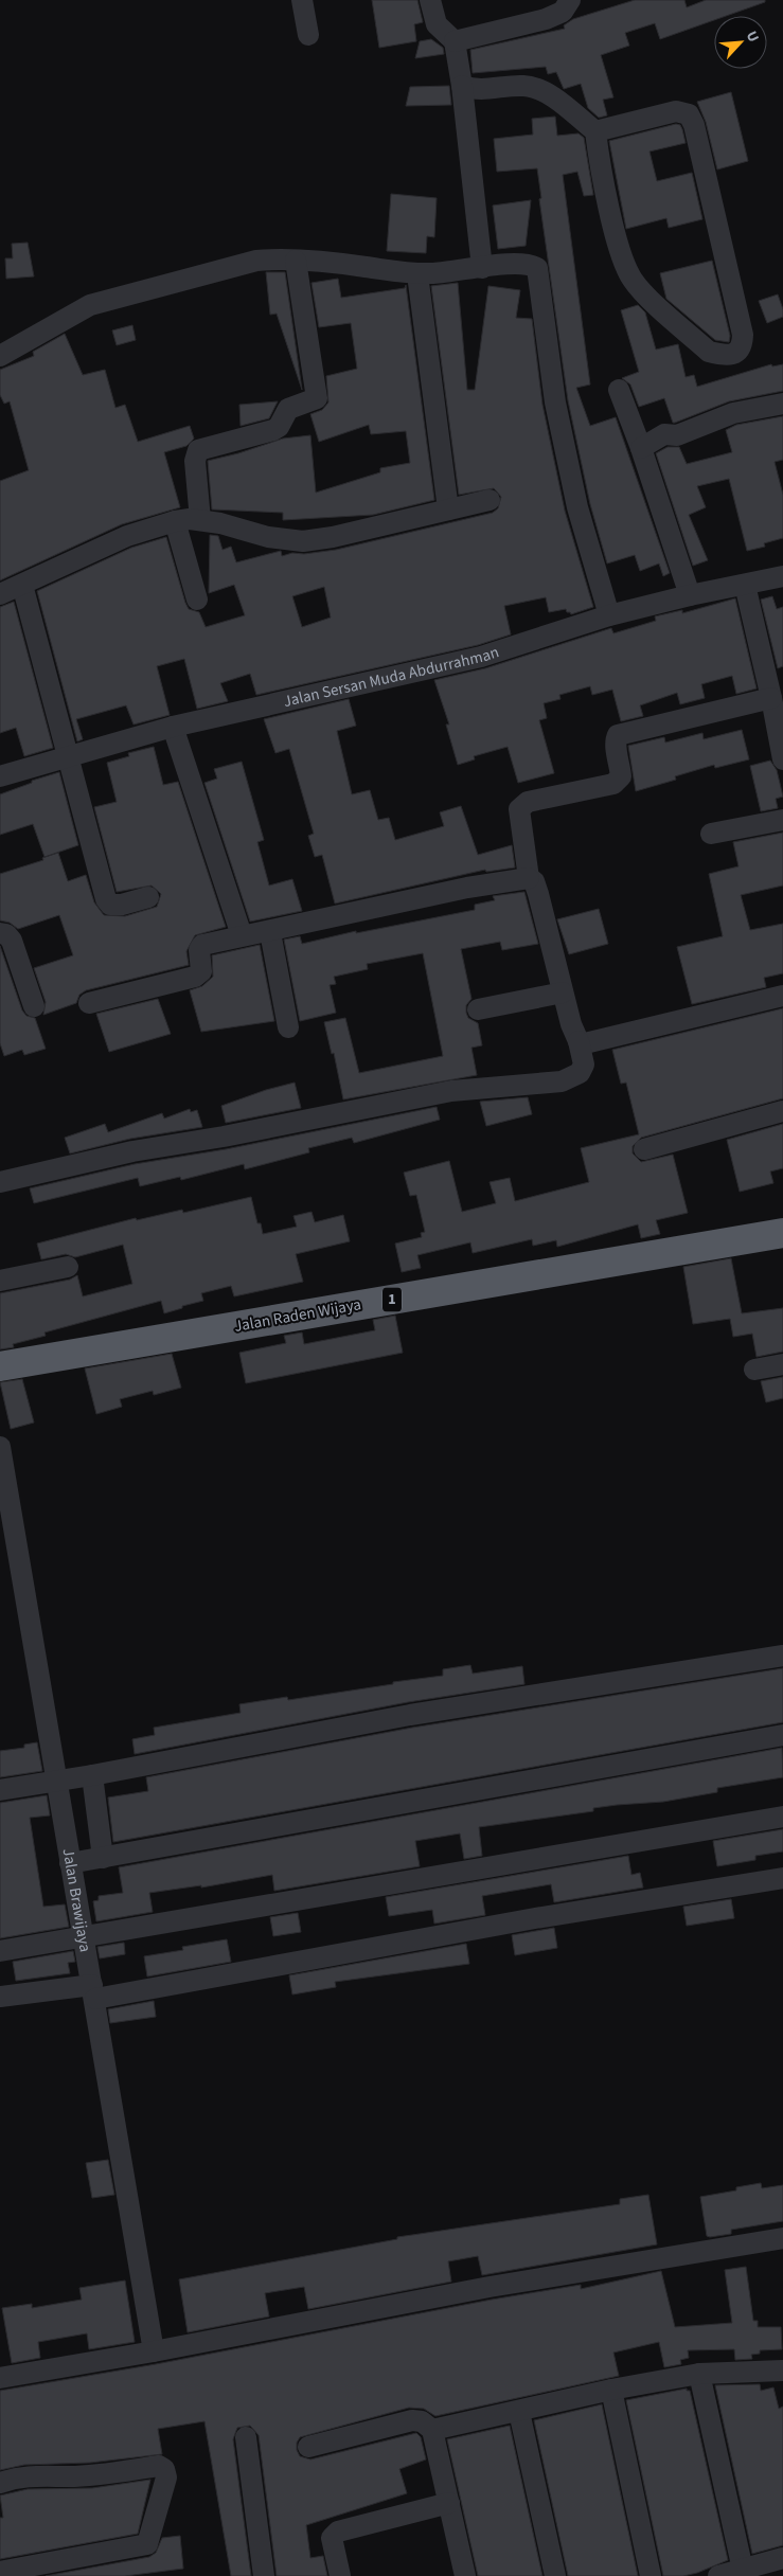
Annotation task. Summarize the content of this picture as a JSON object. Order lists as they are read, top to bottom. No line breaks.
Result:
{"streets":{"highway":["1","Jalan Raden Wijaya"],"street":["Jalan Sersan Muda Abdurrahman","Jalan Brawijaya"]},"north":"top right"}
